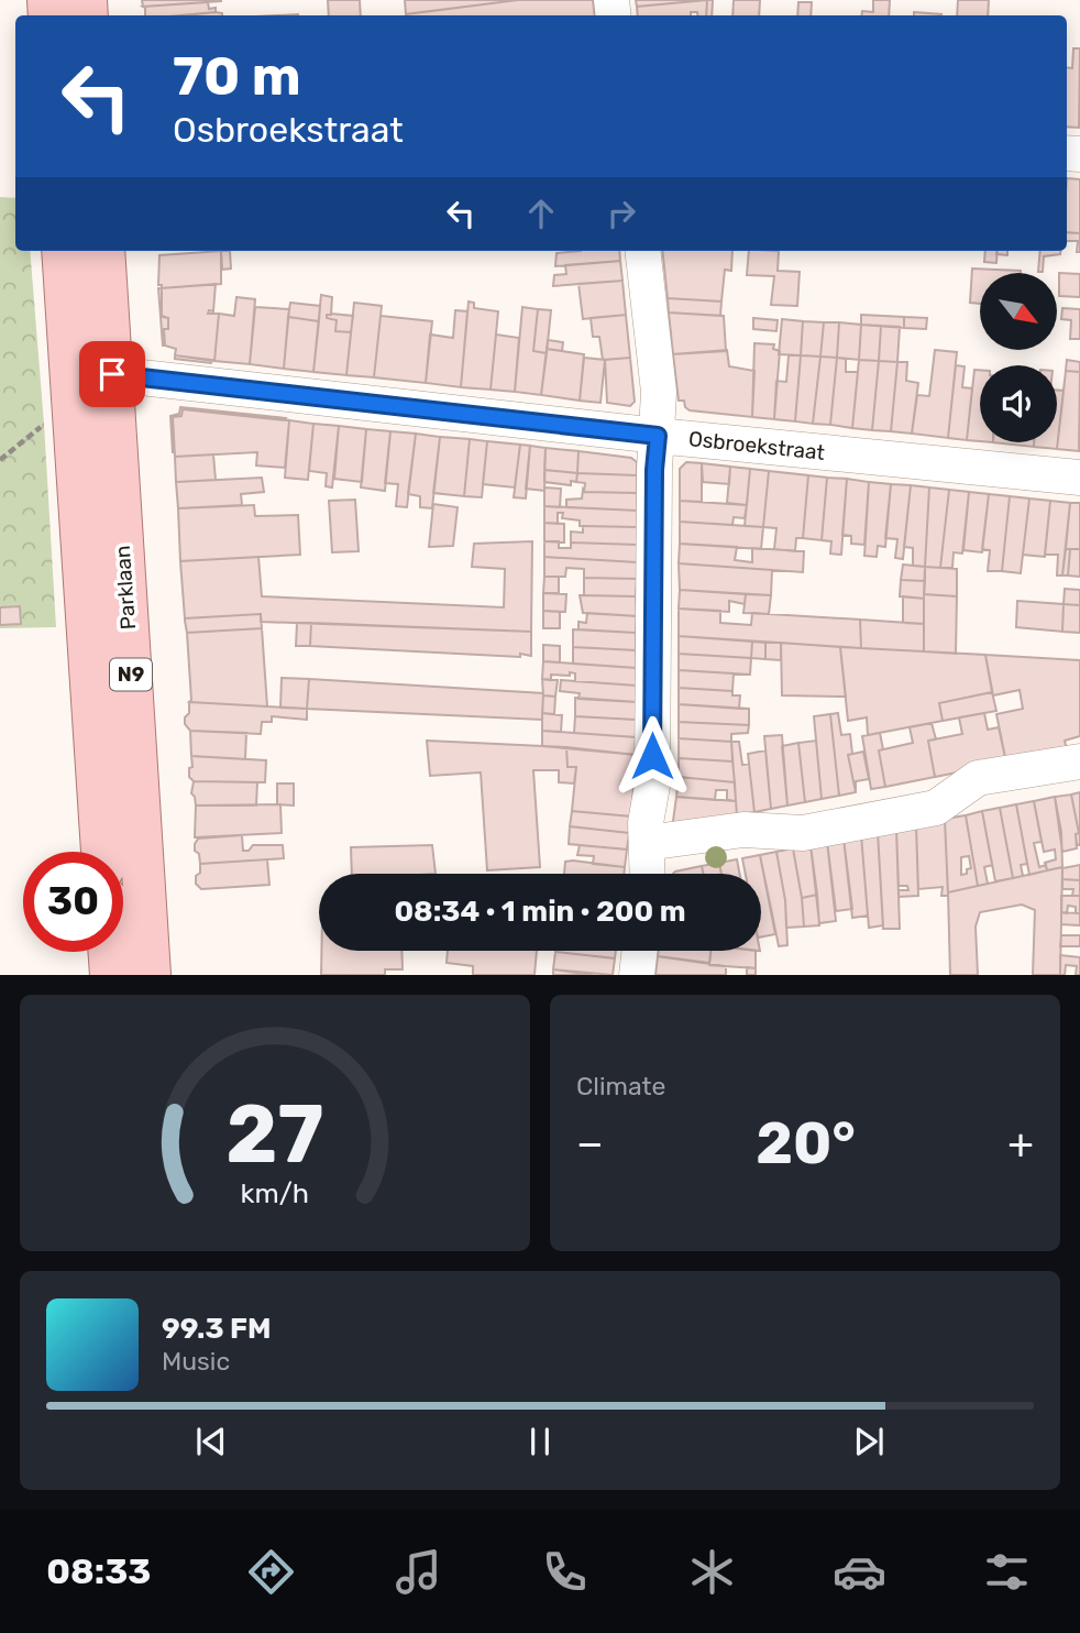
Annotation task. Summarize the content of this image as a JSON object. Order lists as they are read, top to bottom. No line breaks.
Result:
{"streets":{"main road":["Parklaan","N9"],"street":["Osbroekstraat"]},"crossings":[["Osbroekstraat","Parklaan"]],"north":"bottom right","page":{"turn":["70 m","Osbroekstraat"],"limit":"30","trip":"08:34 · 1 min · 200 m","tile":"Climate","heat":["−","20°","+"],"song":["99.3 FM","Music"],"tabs":"08:33","gauge":["27","km/h"]}}
